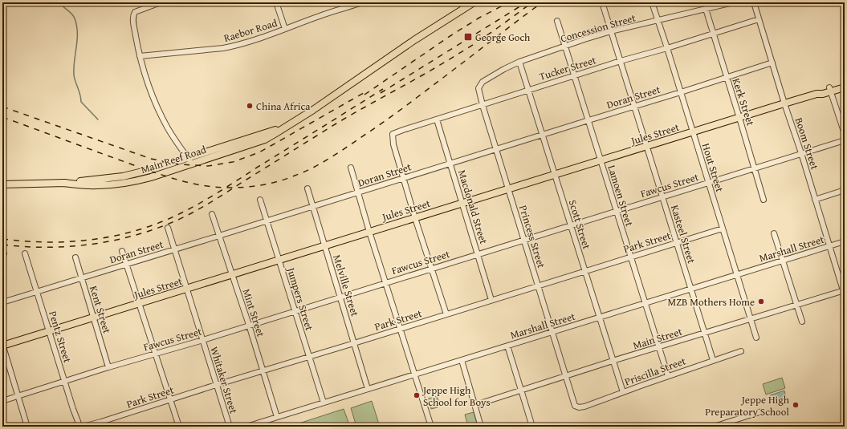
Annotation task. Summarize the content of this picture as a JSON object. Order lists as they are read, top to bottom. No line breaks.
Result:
{"streets":{"main road":["Jules Street","Main Reef Road"],"street":["Concession Street","Raebor Road","Tucker Street","Doran Street","Kerk Street","Boom Street","Hout Street","Fawcus Street","Lamoen Street","Macdonald Street","Scott Street","Kasteel Street","Princess Street","Park Street","Marshall Street","Melville Street","Jumpers Street","Kent Street","Mint Street","Pentz Street","Main Street","Priscilla Street","Whitaker Street"]},"crossings":[["Concession Street","Kerk Street"],["Concession Street","Hout Street"],["Concession Street","Lamoen Street"],["Concession Street","Scott Street"],["Concession Street","Kasteel Street"],["Concession Street","Princess Street"],["Tucker Street","Doran Street"],["Tucker Street","Kerk Street"],["Tucker Street","Boom Street"],["Tucker Street","Hout Street"],["Tucker Street","Lamoen Street"],["Tucker Street","Macdonald Street"],["Tucker Street","Scott Street"],["Tucker Street","Kasteel Street"],["Tucker Street","Princess Street"],["Doran Street","Kerk Street"],["Doran Street","Boom Street"],["Doran Street","Hout Street"],["Doran Street","Lamoen Street"],["Doran Street","Macdonald Street"],["Doran Street","Scott Street"],["Doran Street","Kasteel Street"],["Doran Street","Princess Street"],["Doran Street","Melville Street"],["Doran Street","Jumpers Street"],["Doran Street","Kent Street"],["Doran Street","Mint Street"],["Doran Street","Pentz Street"],["Doran Street","Whitaker Street"],["Kerk Street","Jules Street"],["Kerk Street","Fawcus Street"],["Jules Street","Boom Street"],["Jules Street","Hout Street"],["Jules Street","Lamoen Street"],["Jules Street","Macdonald Street"],["Jules Street","Scott Street"],["Jules Street","Kasteel Street"],["Jules Street","Princess Street"],["Jules Street","Melville Street"],["Jules Street","Jumpers Street"],["Jules Street","Kent Street"],["Jules Street","Mint Street"],["Jules Street","Pentz Street"],["Jules Street","Whitaker Street"],["Boom Street","Fawcus Street"],["Boom Street","Marshall Street"],["Boom Street","Main Street"],["Hout Street","Fawcus Street"],["Hout Street","Park Street"],["Hout Street","Marshall Street"],["Hout Street","Main Street"],["Fawcus Street","Lamoen Street"],["Fawcus Street","Macdonald Street"],["Fawcus Street","Scott Street"],["Fawcus Street","Kasteel Street"],["Fawcus Street","Princess Street"],["Fawcus Street","Melville Street"],["Fawcus Street","Jumpers Street"],["Fawcus Street","Kent Street"],["Fawcus Street","Mint Street"],["Fawcus Street","Pentz Street"],["Fawcus Street","Whitaker Street"],["Lamoen Street","Park Street"],["Lamoen Street","Marshall Street"],["Lamoen Street","Main Street"],["Lamoen Street","Priscilla Street"],["Macdonald Street","Park Street"],["Scott Street","Park Street"],["Scott Street","Marshall Street"],["Scott Street","Main Street"],["Scott Street","Priscilla Street"],["Kasteel Street","Park Street"],["Kasteel Street","Marshall Street"],["Kasteel Street","Main Street"],["Kasteel Street","Priscilla Street"],["Princess Street","Park Street"],["Princess Street","Marshall Street"],["Princess Street","Main Street"],["Princess Street","Priscilla Street"],["Park Street","Melville Street"],["Park Street","Jumpers Street"],["Park Street","Mint Street"],["Park Street","Pentz Street"],["Park Street","Whitaker Street"],["Marshall Street","Melville Street"],["Marshall Street","Jumpers Street"],["Marshall Street","Mint Street"]],"places":{"transit":["George Goch"],"other":["China Africa","MZB Mothers Home","Jeppe High School for Boys","Jeppe High Preparatory School"]}}
